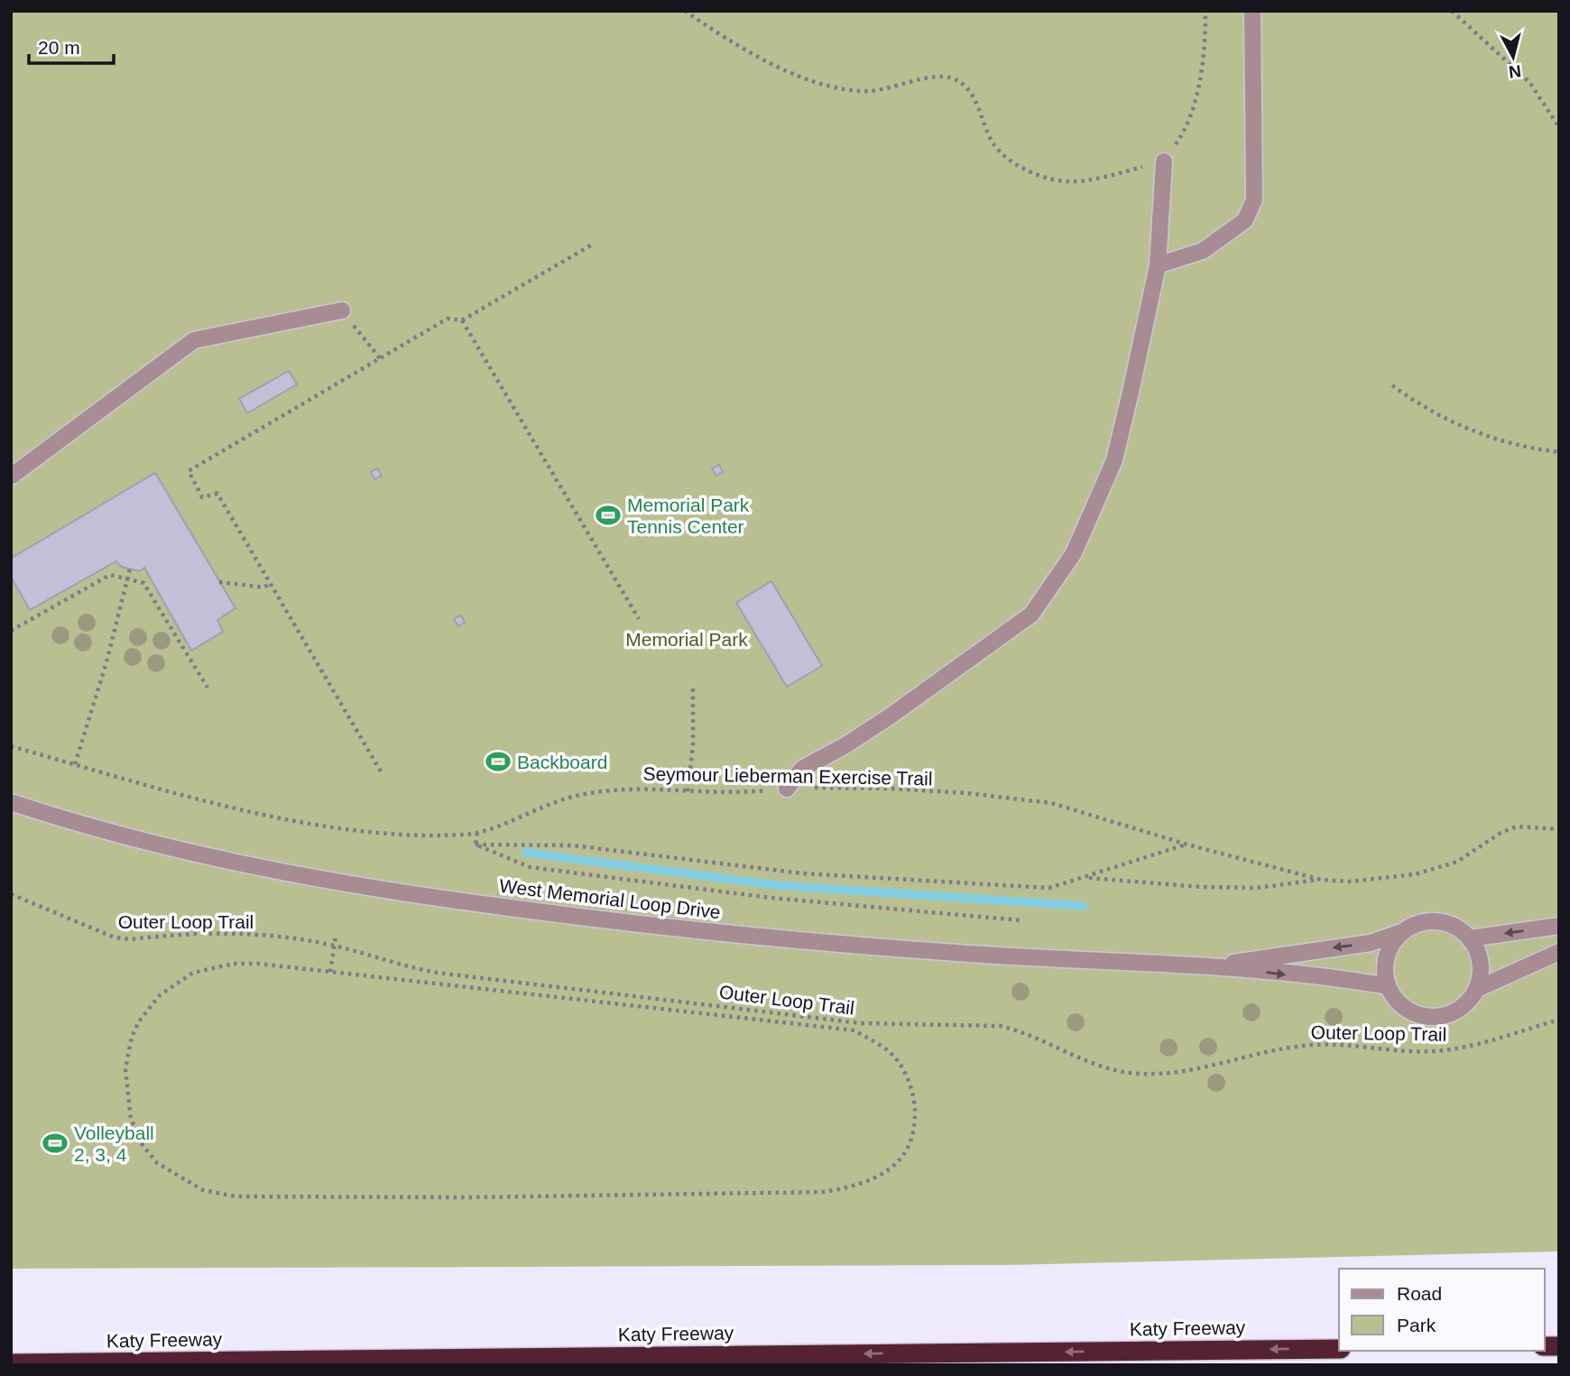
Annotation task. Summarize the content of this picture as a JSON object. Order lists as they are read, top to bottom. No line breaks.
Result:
{"streets":{"highway":["Katy Freeway"],"street":["West Memorial Loop Drive"],"path":["Seymour Lieberman Exercise Trail","Outer Loop Trail"]},"one_way":["Katy Freeway"],"parks":["Memorial Park"],"places":{"sports":["Memorial Park Tennis Center","Backboard","Volleyball 2, 3, 4"]},"legend":["Road","Park"],"scale_bar":"20 m","north":"bottom"}
